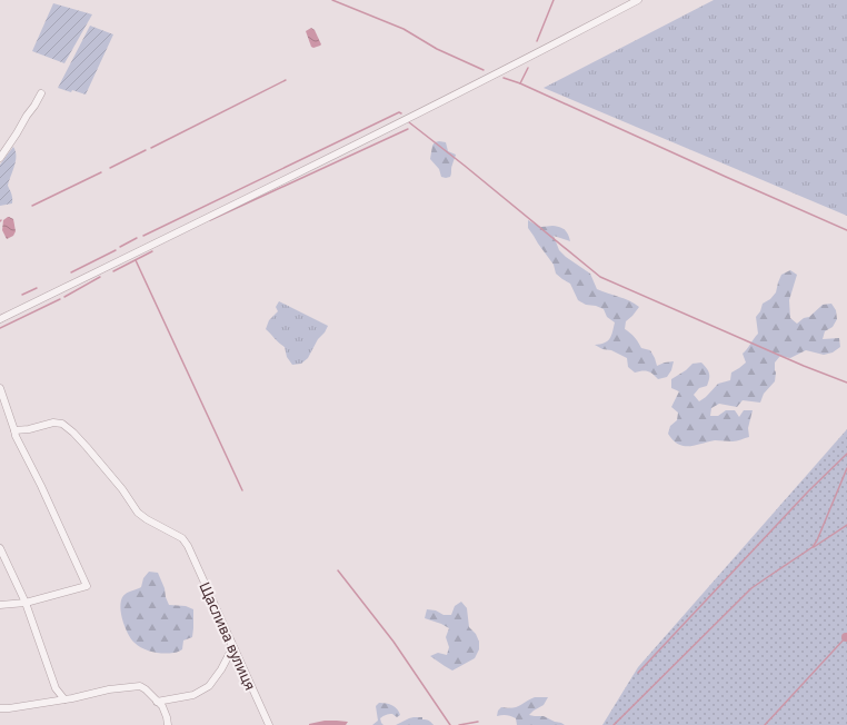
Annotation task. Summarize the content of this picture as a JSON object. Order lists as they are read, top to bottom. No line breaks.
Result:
{"streets":{"street":["Щаслива вулиця"]}}
